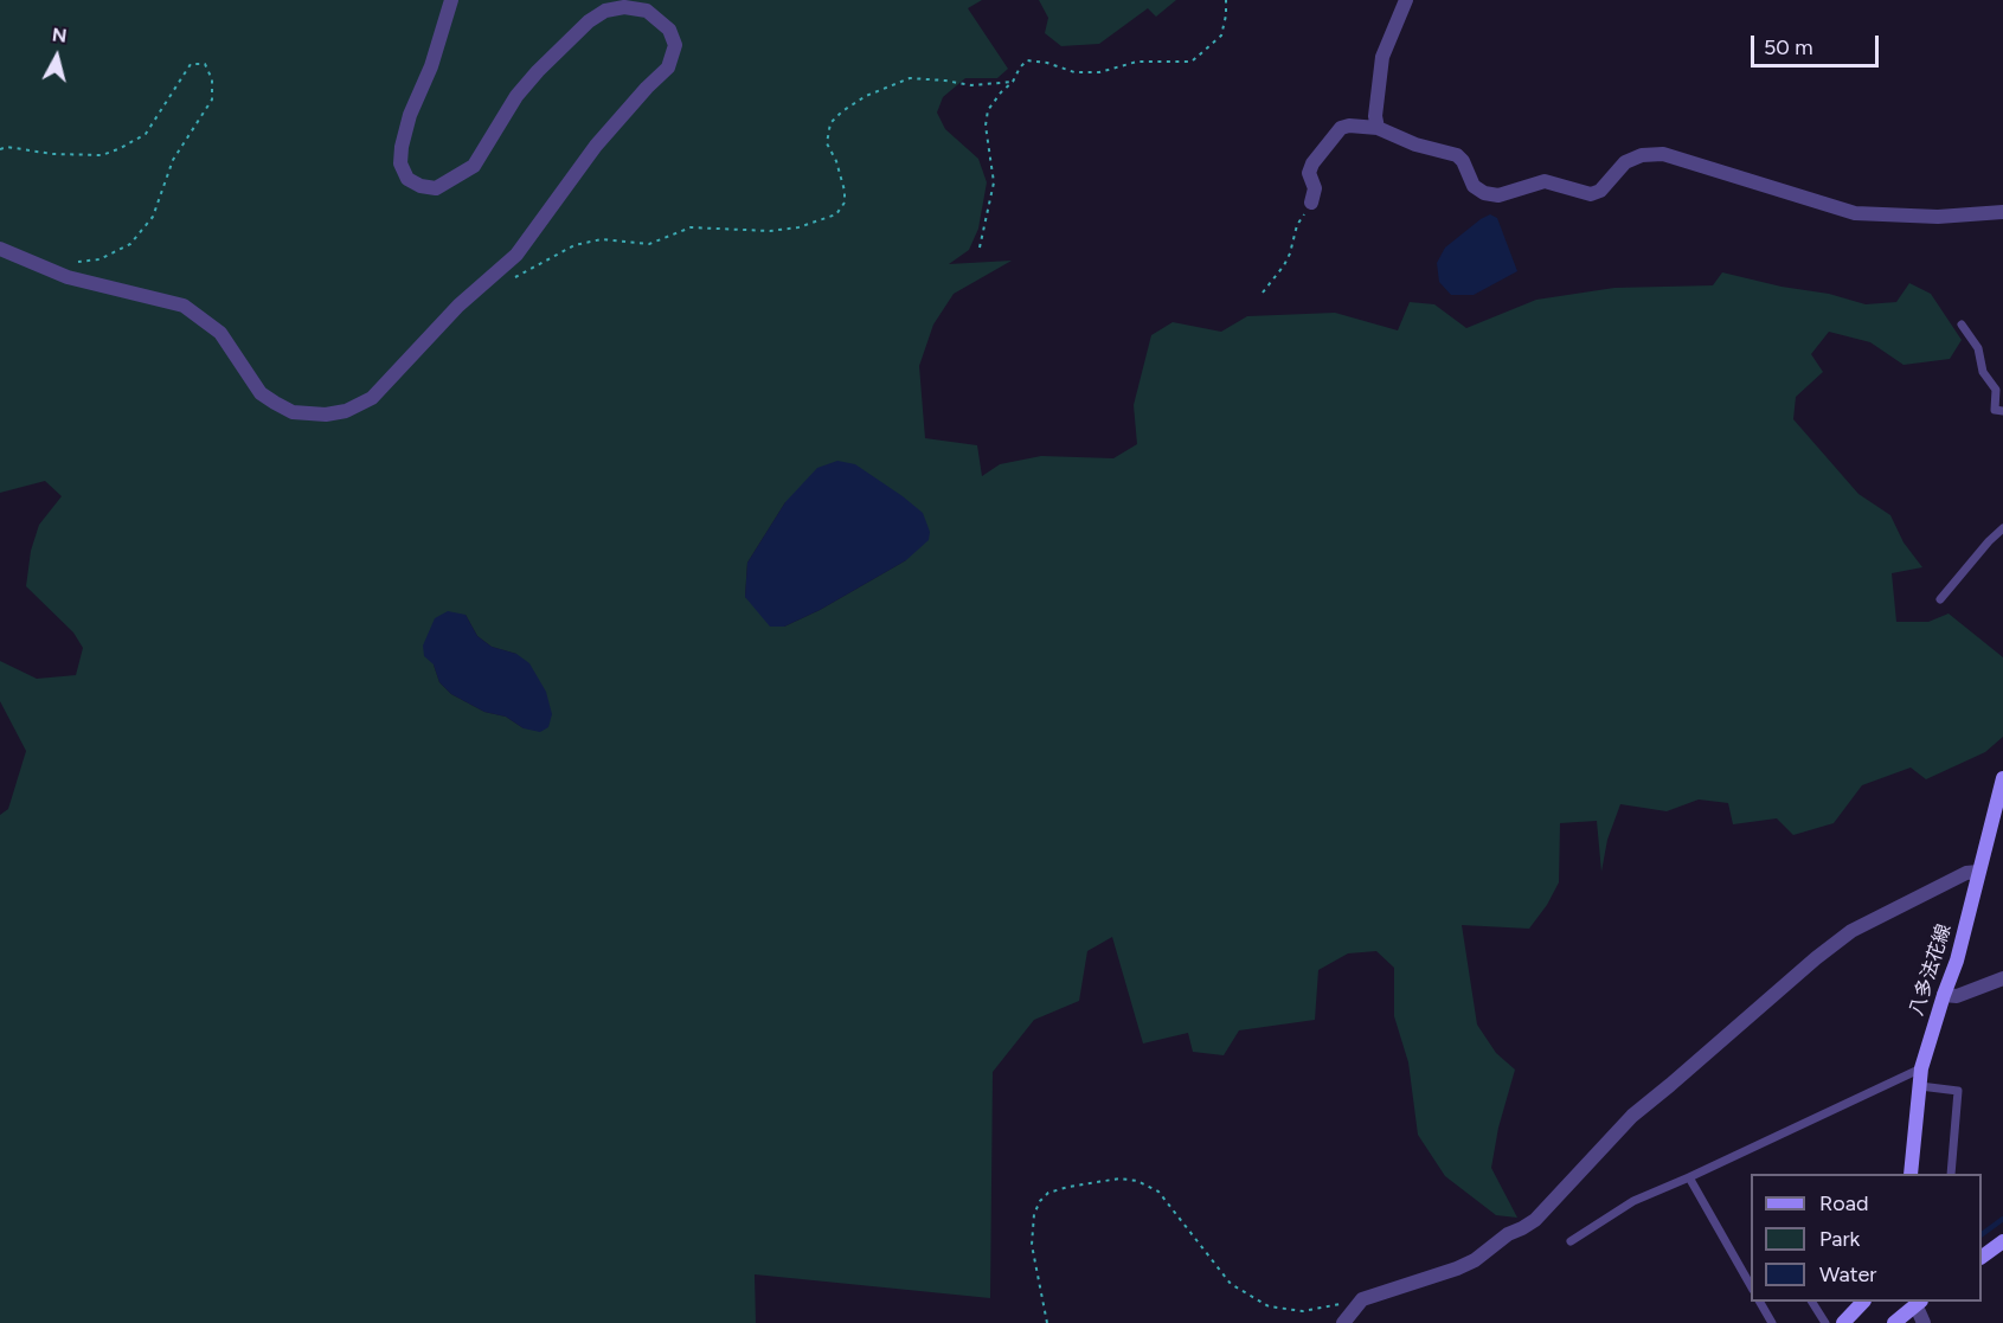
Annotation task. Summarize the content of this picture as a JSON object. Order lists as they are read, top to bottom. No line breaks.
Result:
{"streets":{"main road":["八多法花線"]},"legend":["Road","Park","Water"],"scale_bar":"50 m","north":"top"}
